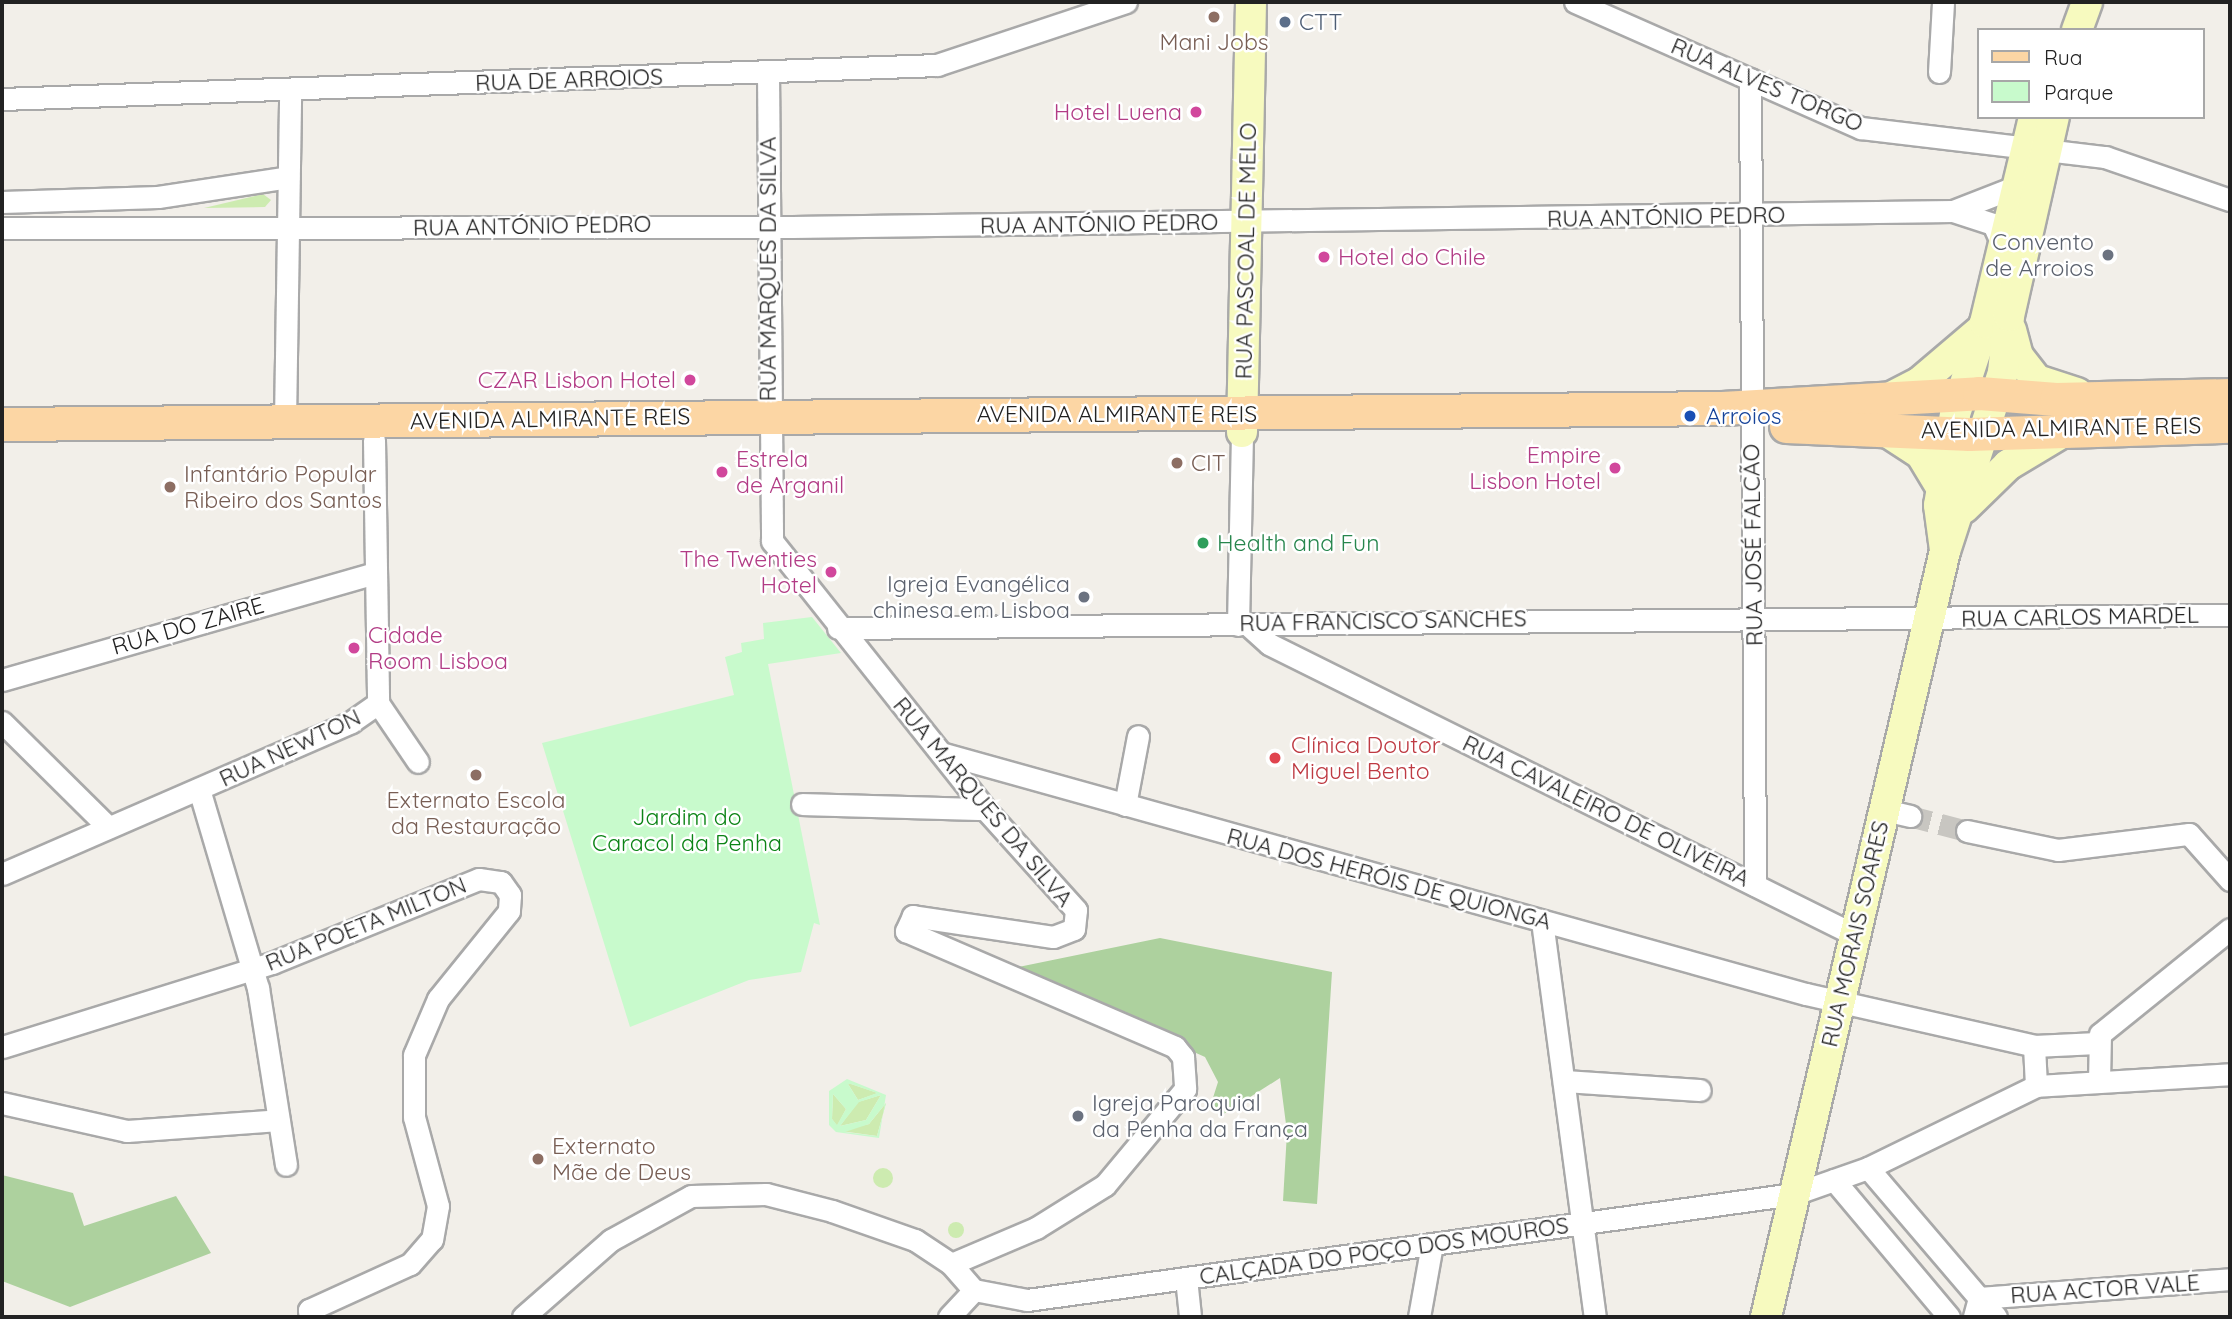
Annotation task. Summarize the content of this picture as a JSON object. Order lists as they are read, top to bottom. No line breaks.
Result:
{"streets":{"main road":["RUA PASCOAL DE MELO","AVENIDA ALMIRANTE REIS","RUA MORAIS SOARES"],"street":["RUA DE ARROIOS","RUA ALVES TORGO","RUA ANTÓNIO PEDRO","RUA MARQUES DA SILVA","RUA JOSÉ FALCÃO","RUA CARLOS MARDEL","RUA FRANCISCO SANCHES","RUA DO ZAIRE","RUA NEWTON","RUA CAVALEIRO DE OLIVEIRA","RUA DOS HERÓIS DE QUIONGA","RUA POETA MILTON","CALÇADA DO POÇO DOS MOUROS","RUA ACTOR VALE"]},"crossings":[["RUA DE ARROIOS","RUA MARQUES DA SILVA"],["RUA ALVES TORGO","RUA JOSÉ FALCÃO"],["RUA ANTÓNIO PEDRO","RUA PASCOAL DE MELO"],["RUA ANTÓNIO PEDRO","RUA MARQUES DA SILVA"],["RUA ANTÓNIO PEDRO","RUA JOSÉ FALCÃO"],["RUA PASCOAL DE MELO","AVENIDA ALMIRANTE REIS"],["RUA PASCOAL DE MELO","RUA FRANCISCO SANCHES"],["RUA PASCOAL DE MELO","RUA CAVALEIRO DE OLIVEIRA"],["RUA MARQUES DA SILVA","AVENIDA ALMIRANTE REIS"],["RUA MARQUES DA SILVA","RUA FRANCISCO SANCHES"],["RUA MARQUES DA SILVA","RUA DOS HERÓIS DE QUIONGA"],["AVENIDA ALMIRANTE REIS","RUA JOSÉ FALCÃO"],["AVENIDA ALMIRANTE REIS","RUA MORAIS SOARES"],["RUA JOSÉ FALCÃO","RUA FRANCISCO SANCHES"],["RUA JOSÉ FALCÃO","RUA CAVALEIRO DE OLIVEIRA"],["RUA CARLOS MARDEL","RUA FRANCISCO SANCHES"],["RUA CARLOS MARDEL","RUA MORAIS SOARES"],["RUA FRANCISCO SANCHES","RUA CAVALEIRO DE OLIVEIRA"],["RUA FRANCISCO SANCHES","RUA MORAIS SOARES"],["RUA CAVALEIRO DE OLIVEIRA","RUA MORAIS SOARES"],["RUA DOS HERÓIS DE QUIONGA","RUA MORAIS SOARES"],["RUA MORAIS SOARES","CALÇADA DO POÇO DOS MOUROS"]],"parks":["Jardim do Caracol da Penha"],"places":["Mani Jobs","CTT","Hotel Luena","Convento de Arroios","Hotel do Chile","CZAR Lisbon Hotel","Arroios","CIT","Empire Lisbon Hotel","Estrela de Arganil","Infantário Popular Ribeiro dos Santos","Health and Fun","The Twenties Hotel","Igreja Evangélica chinesa em Lisboa","Cidade Room Lisboa","Clínica Doutor Miguel Bento","Externato Escola da Restauração","Igreja Paroquial da Penha da França","Externato Mãe de Deus"],"legend":["Rua","Parque"]}
